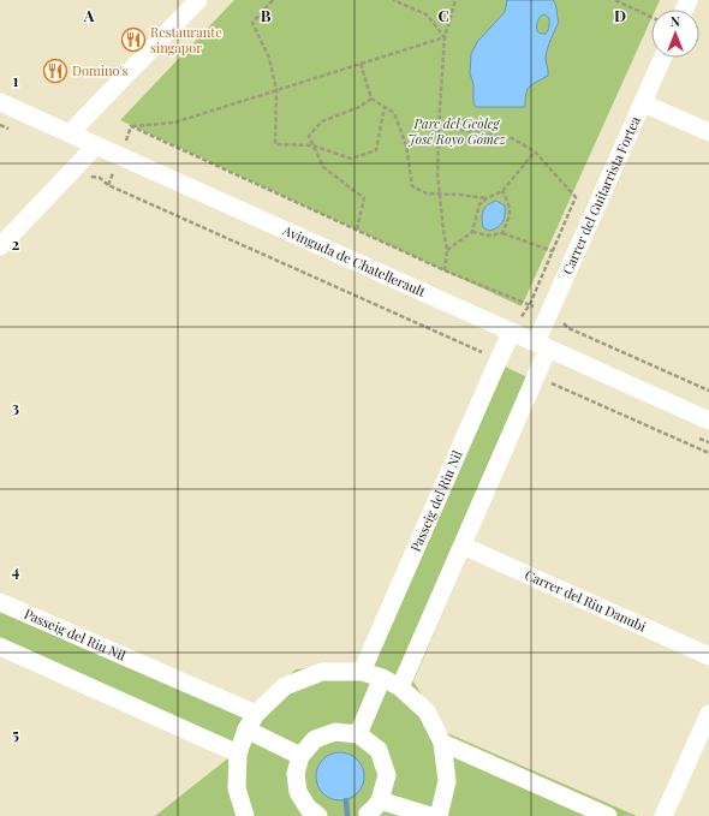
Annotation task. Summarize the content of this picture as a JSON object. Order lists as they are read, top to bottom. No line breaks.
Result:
{"streets":{"street":["Carrer del Guitarrista Fortea","Avinguda de Chatellerault","Passeig del Riu Nil","Carrer del Riu Danubi"]},"crossings":[["Carrer del Guitarrista Fortea","Avinguda de Chatellerault"],["Avinguda de Chatellerault","Passeig del Riu Nil"]],"parks":["Parc del Geòleg José Royo Gómez"],"places":{"restaurant":["Restaurante singapor","Domino's"]},"north":"top","grid":{"columns":["A","B","C","D"],"rows":["1","2","3","4","5"]}}
